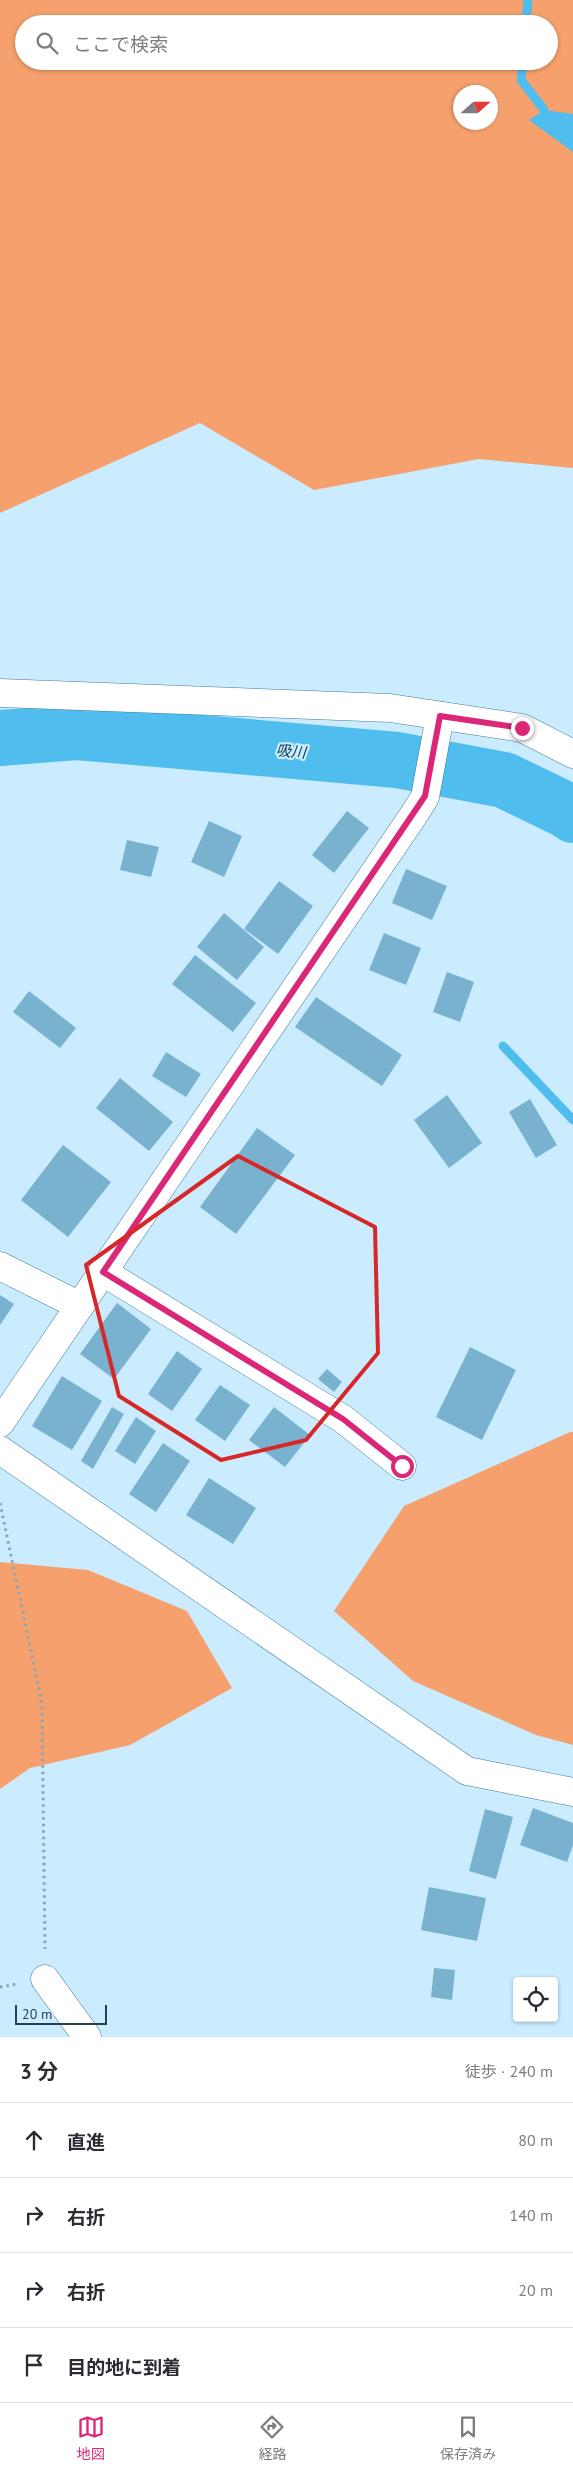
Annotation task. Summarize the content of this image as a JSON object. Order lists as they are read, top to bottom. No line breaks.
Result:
{"water":["吸川"],"scale_bar":"20 m","north":"right","page":{"search":"ここで検索","scale":"20 m","heading":["3 分","徒歩 · 240 m"],"list":[["直進","80 m"],["右折","140 m"],["右折","20 m"],"目的地に到着"],"nav":["地図","経路","保存済み"]}}
